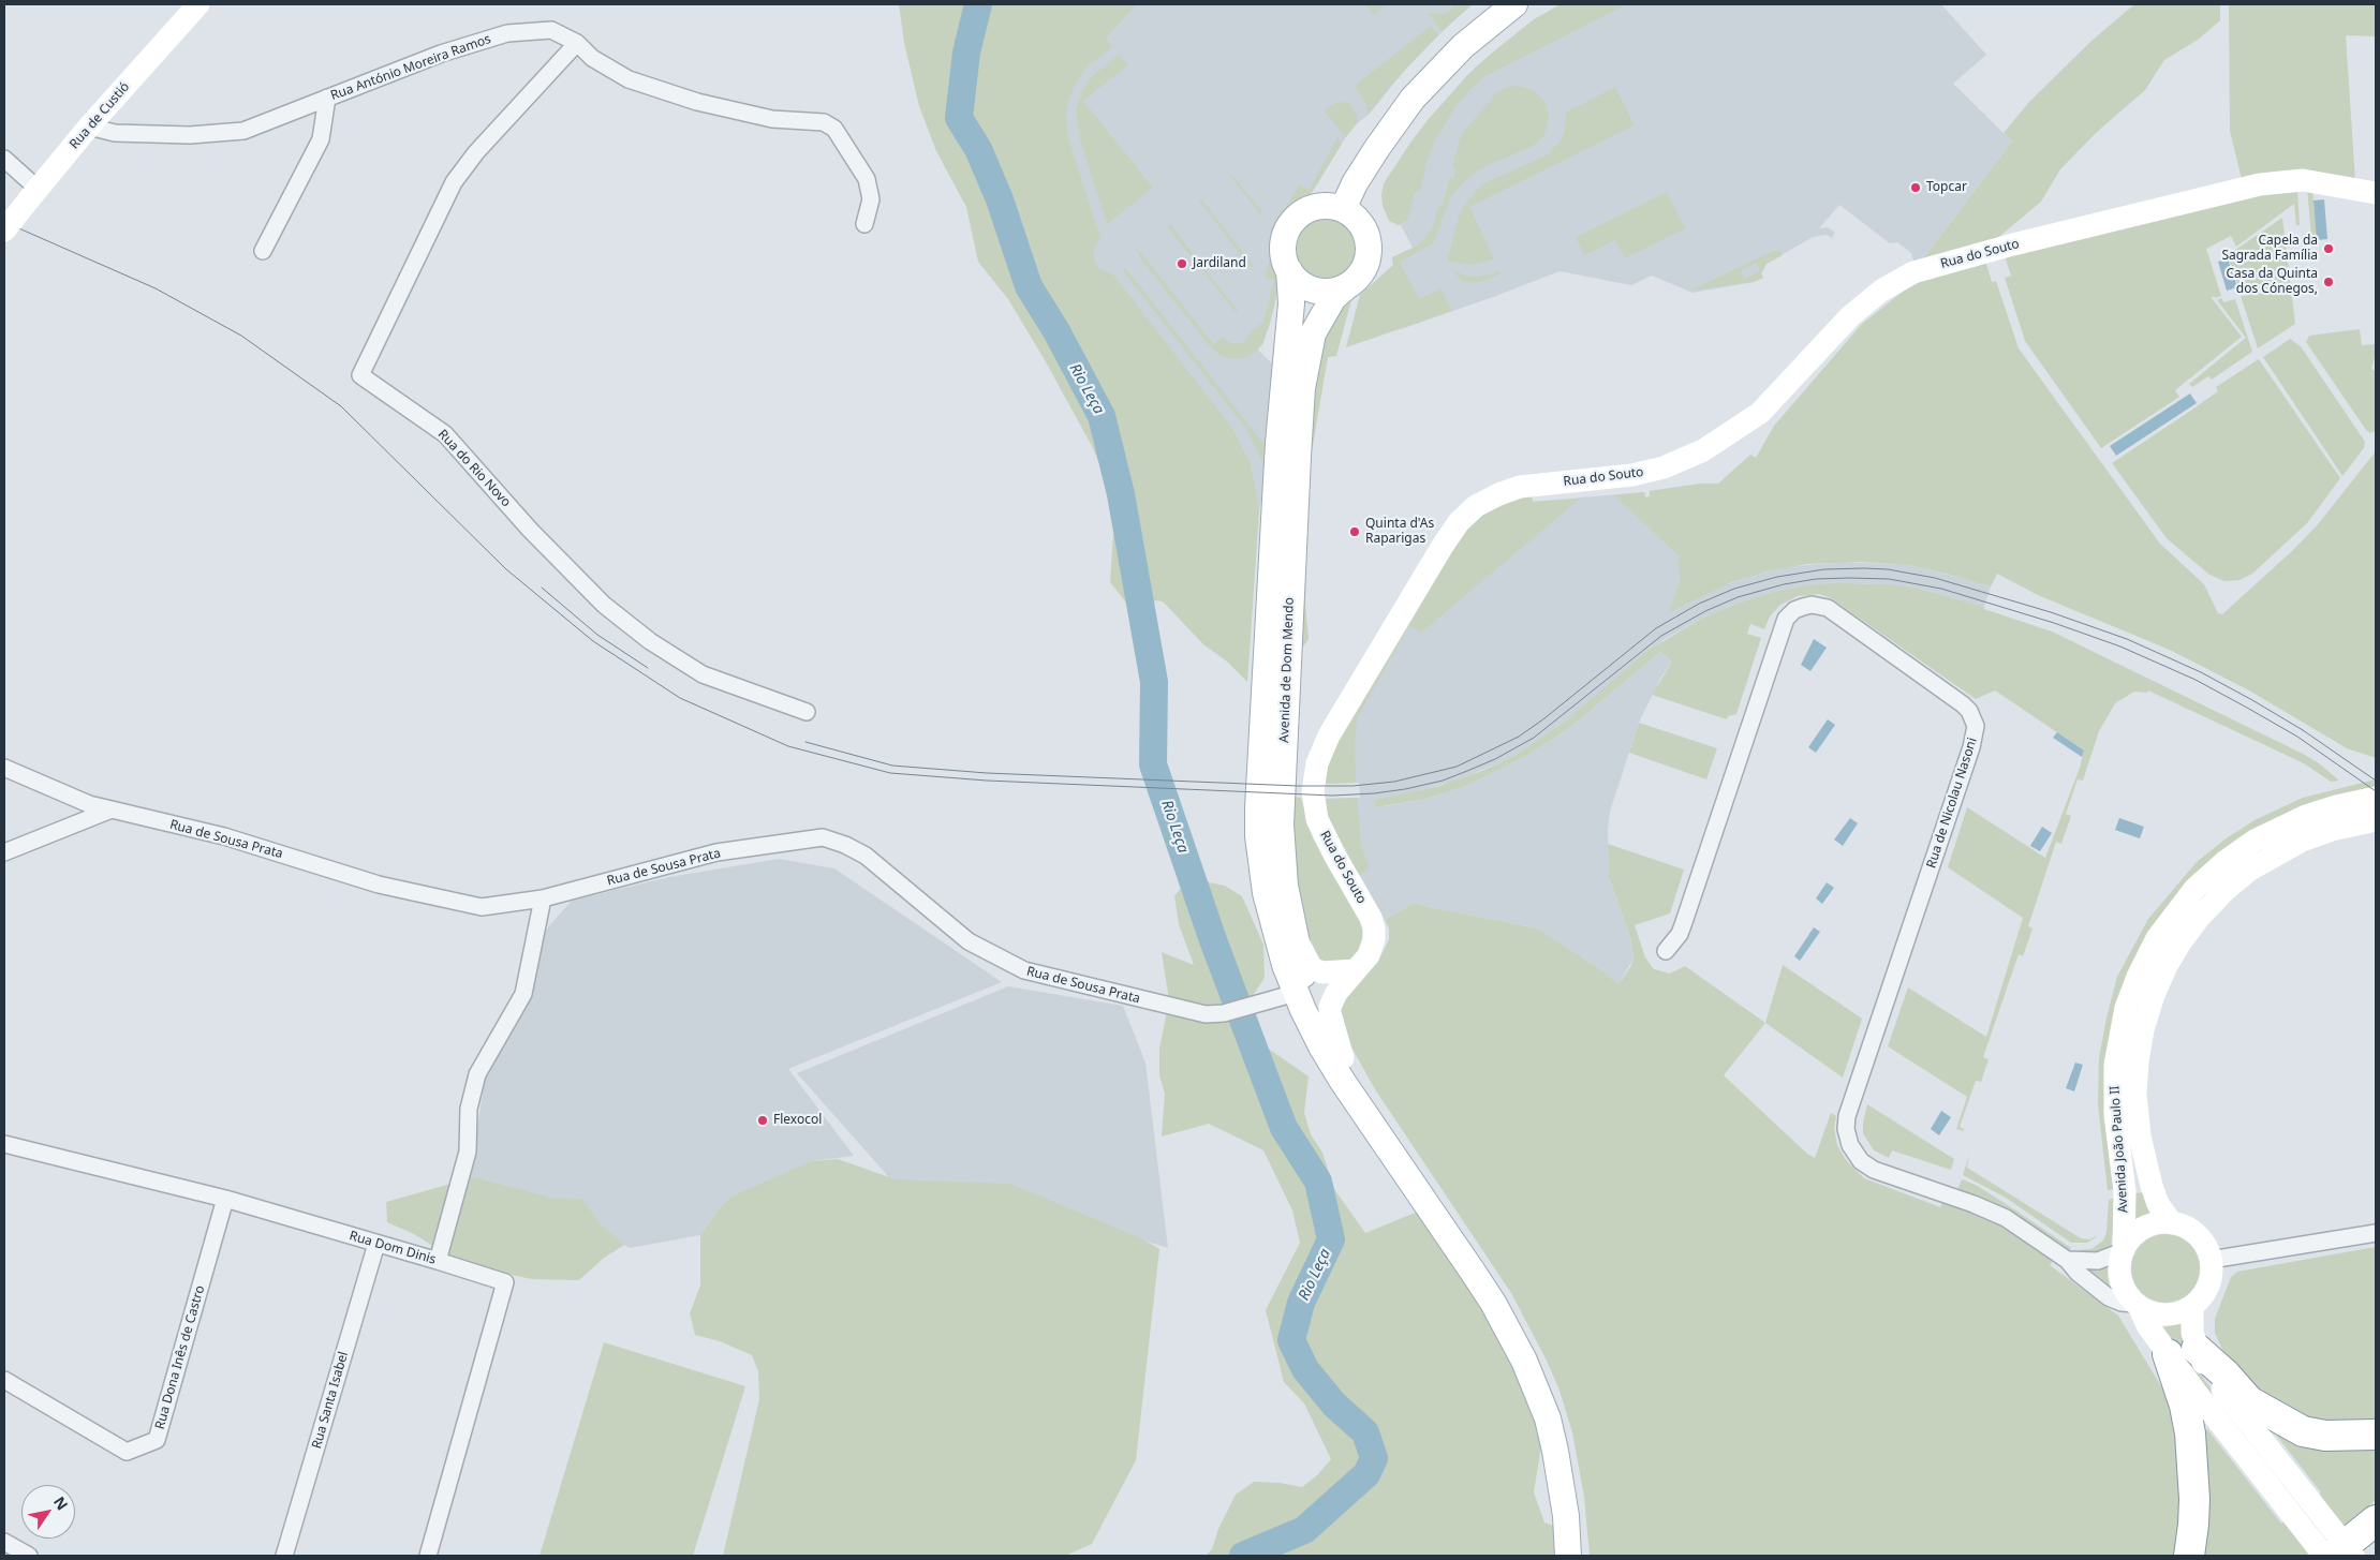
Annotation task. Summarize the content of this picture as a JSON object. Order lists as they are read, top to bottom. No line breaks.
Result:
{"streets":{"main road":["Rua de Custió","Rua do Souto","Avenida de Dom Mendo","Avenida João Paulo II"],"street":["Rua António Moreira Ramos","Rua do Rio Novo","Rua de Nicolau Nasoni","Rua de Sousa Prata","Rua Dom Dinis","Rua Dona Inês de Castro","Rua Santa Isabel"]},"crossings":[["Rua António Moreira Ramos","Rua de Custió"],["Rua António Moreira Ramos","Rua do Rio Novo"],["Rua do Souto","Avenida de Dom Mendo"],["Avenida de Dom Mendo","Rua de Sousa Prata"],["Rua de Nicolau Nasoni","Avenida João Paulo II"],["Rua Dom Dinis","Rua Dona Inês de Castro"],["Rua Dom Dinis","Rua Santa Isabel"]],"water":["Rio Leça"],"places":["Topcar","Capela da Sagrada Família","Jardiland","Casa da Quinta dos Cónegos,","Quinta d'As Raparigas","Flexocol"],"north":"top right"}
